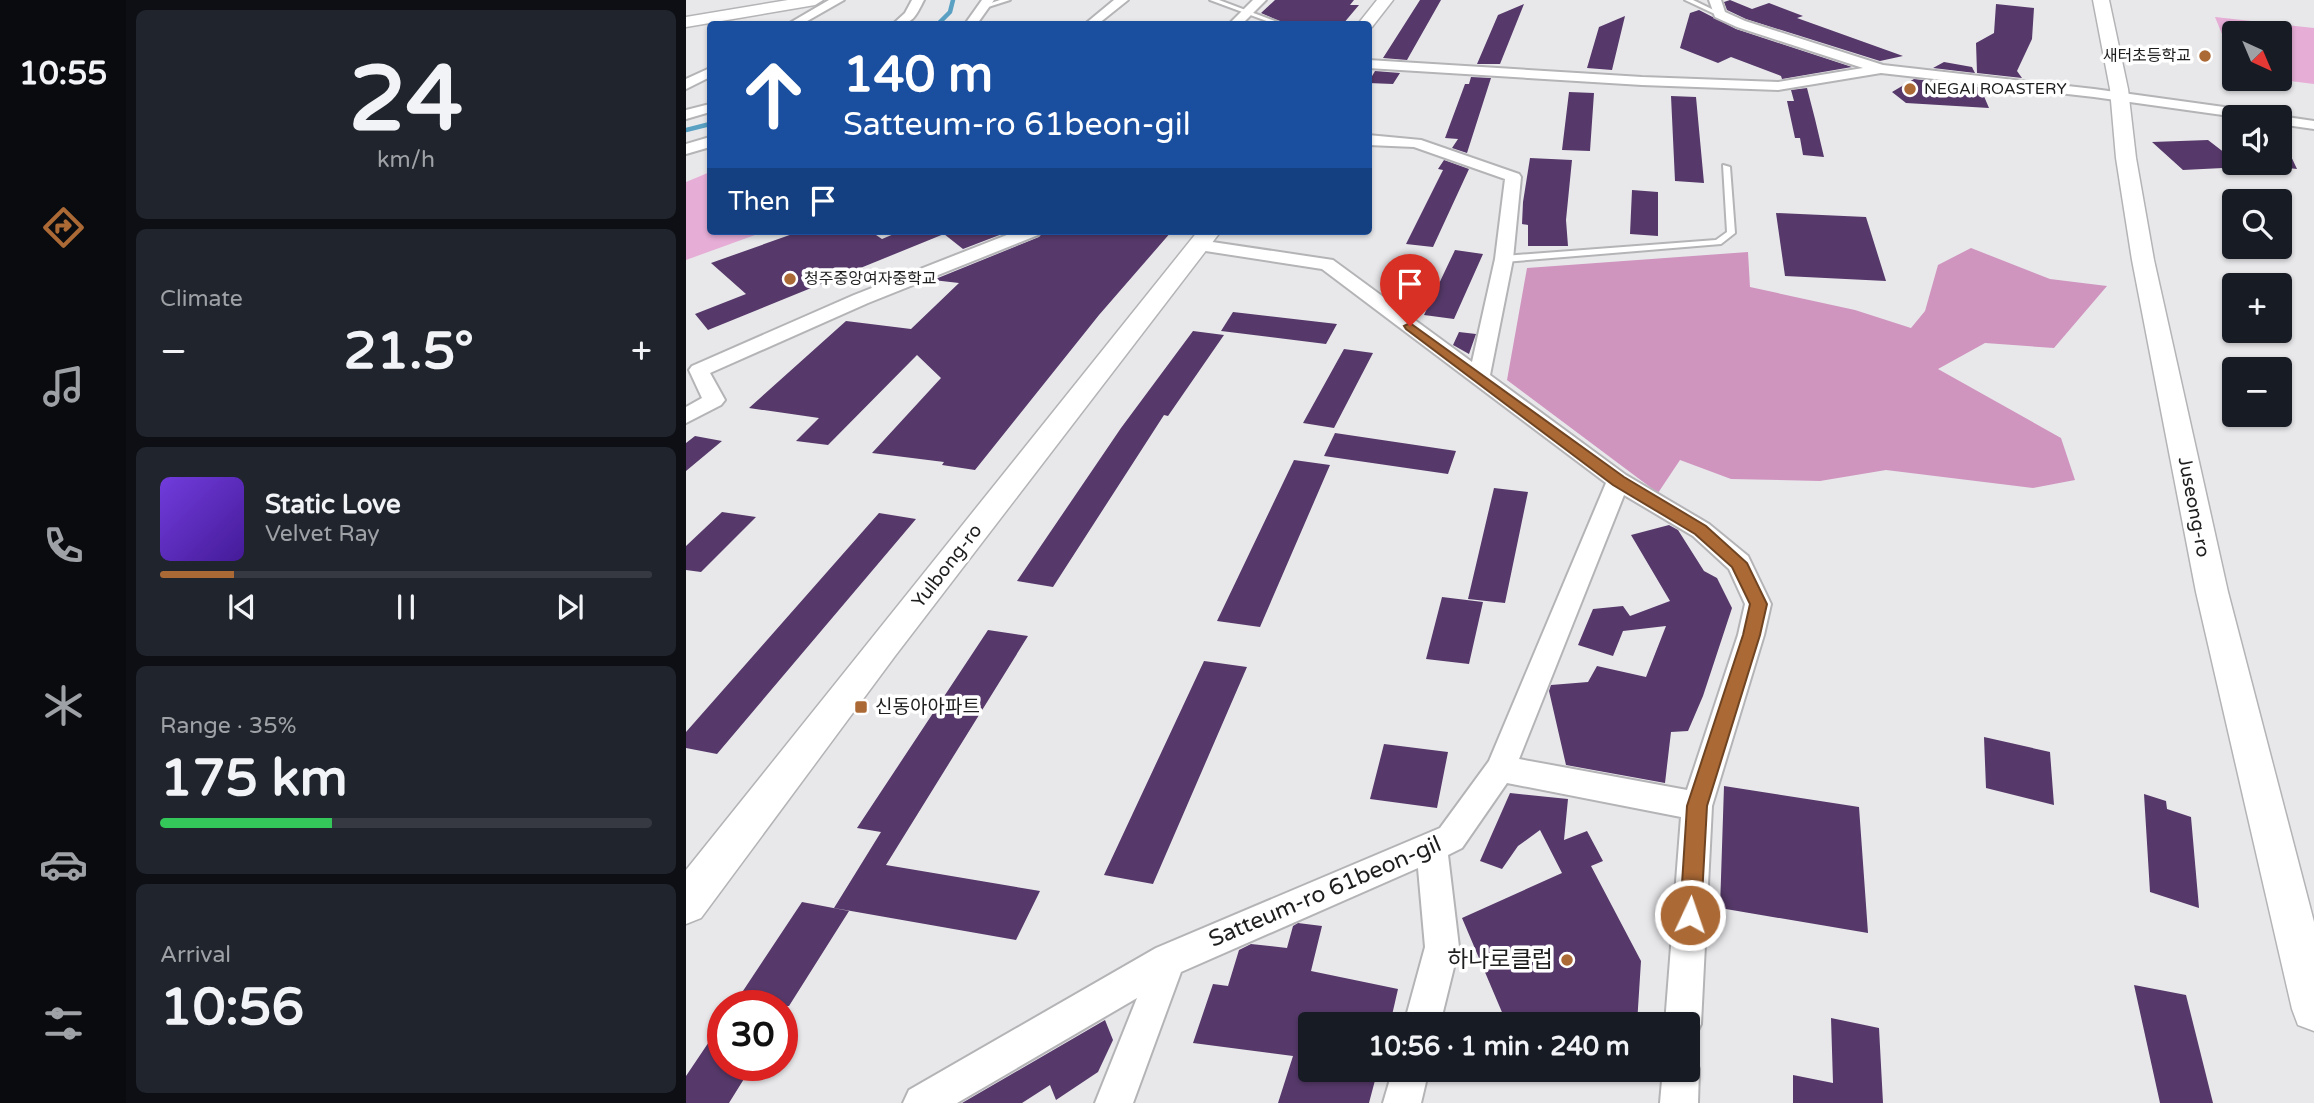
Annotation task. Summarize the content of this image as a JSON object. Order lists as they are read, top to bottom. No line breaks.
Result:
{"streets":{"street":["Juseong-ro","Yulbong-ro","Satteum-ro 61beon-gil"]},"places":{"other":["새터초등학교","NEGAI ROASTERY","청주중앙여자중학교","하나로클럽"],"transit":["신동아아파트"]},"north":"bottom right","page":{"tabs":"10:55","tile":[["24","km/h"],"Climate",["Range · 35%","175 km"],["Arrival","10:56"]],"map_buttons":["+","−"],"turn":["140 m","Satteum-ro 61beon-gil"],"then":"Then","heat":["−","21.5°","+"],"song":["Static Love","Velvet Ray"],"limit":"30","trip":"10:56 · 1 min · 240 m"}}
